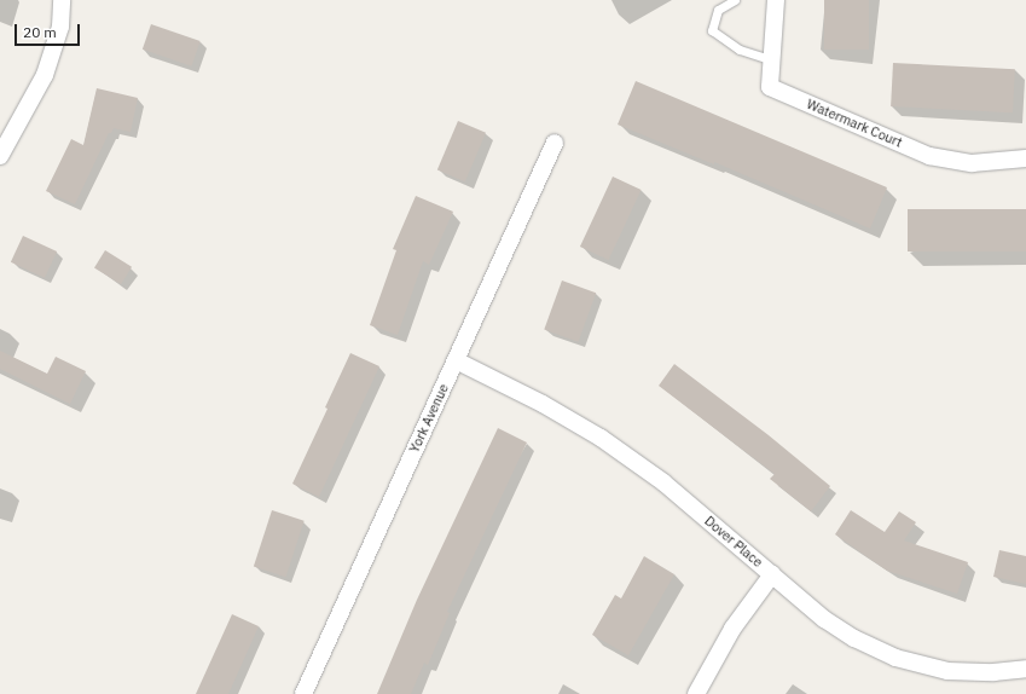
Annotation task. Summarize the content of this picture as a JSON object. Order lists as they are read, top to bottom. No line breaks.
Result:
{"streets":{"street":["Watermark Court","York Avenue","Dover Place"]},"crossings":[["York Avenue","Dover Place"]],"scale_bar":"20 m"}
